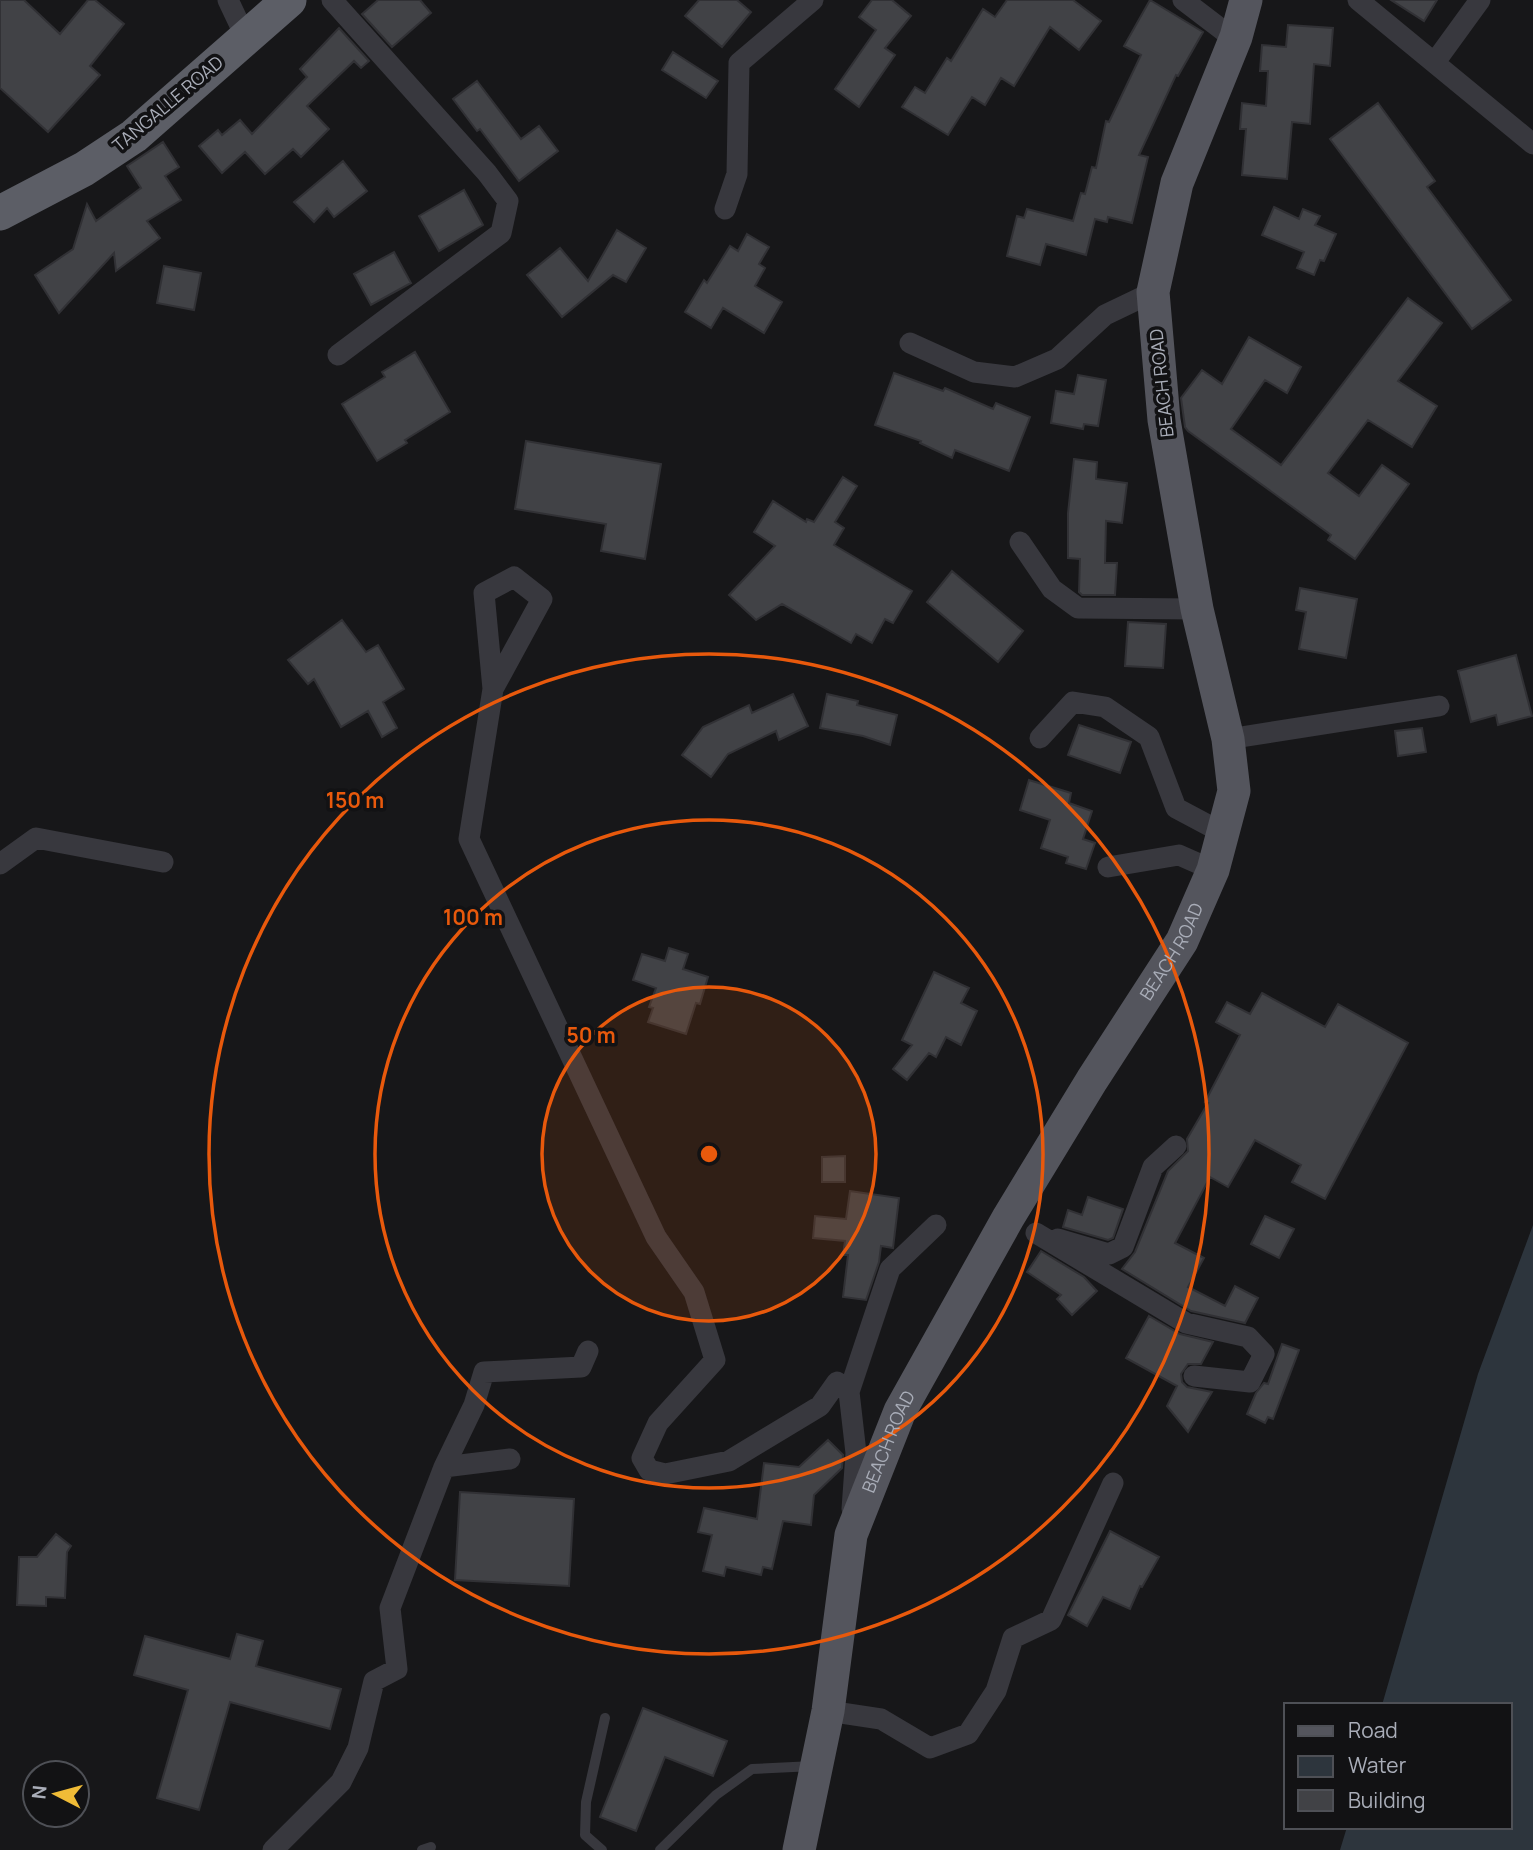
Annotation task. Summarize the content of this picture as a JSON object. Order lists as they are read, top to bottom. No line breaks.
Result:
{"streets":{"highway":["TANGALLE ROAD"],"main road":["BEACH ROAD"]},"legend":["Road","Water","Building"],"north":"left","rings":["150 m","100 m","50 m"]}
